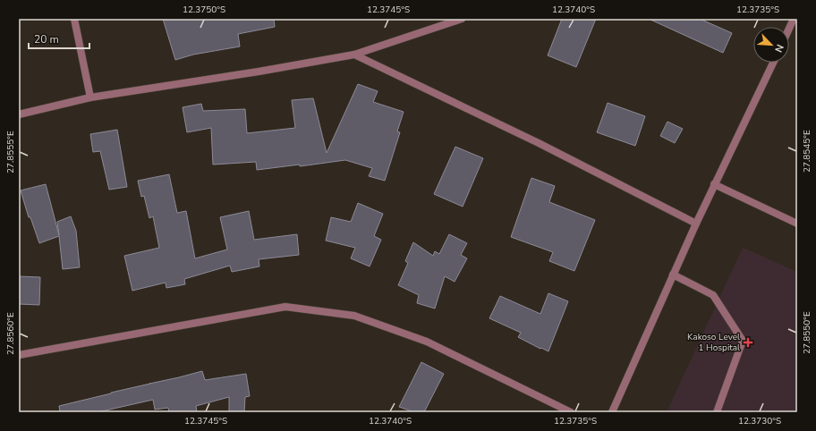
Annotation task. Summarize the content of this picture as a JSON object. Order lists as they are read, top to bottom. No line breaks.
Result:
{"places":{"health":["Kakoso Level 1 Hospital"]},"scale_bar":"20 m","north":"bottom right","coordinates":["12.3750°S","12.3745°S","12.3740°S","12.3735°S","27.8545°E","27.8555°E","27.8550°E","27.8560°E","12.3730°S"]}
